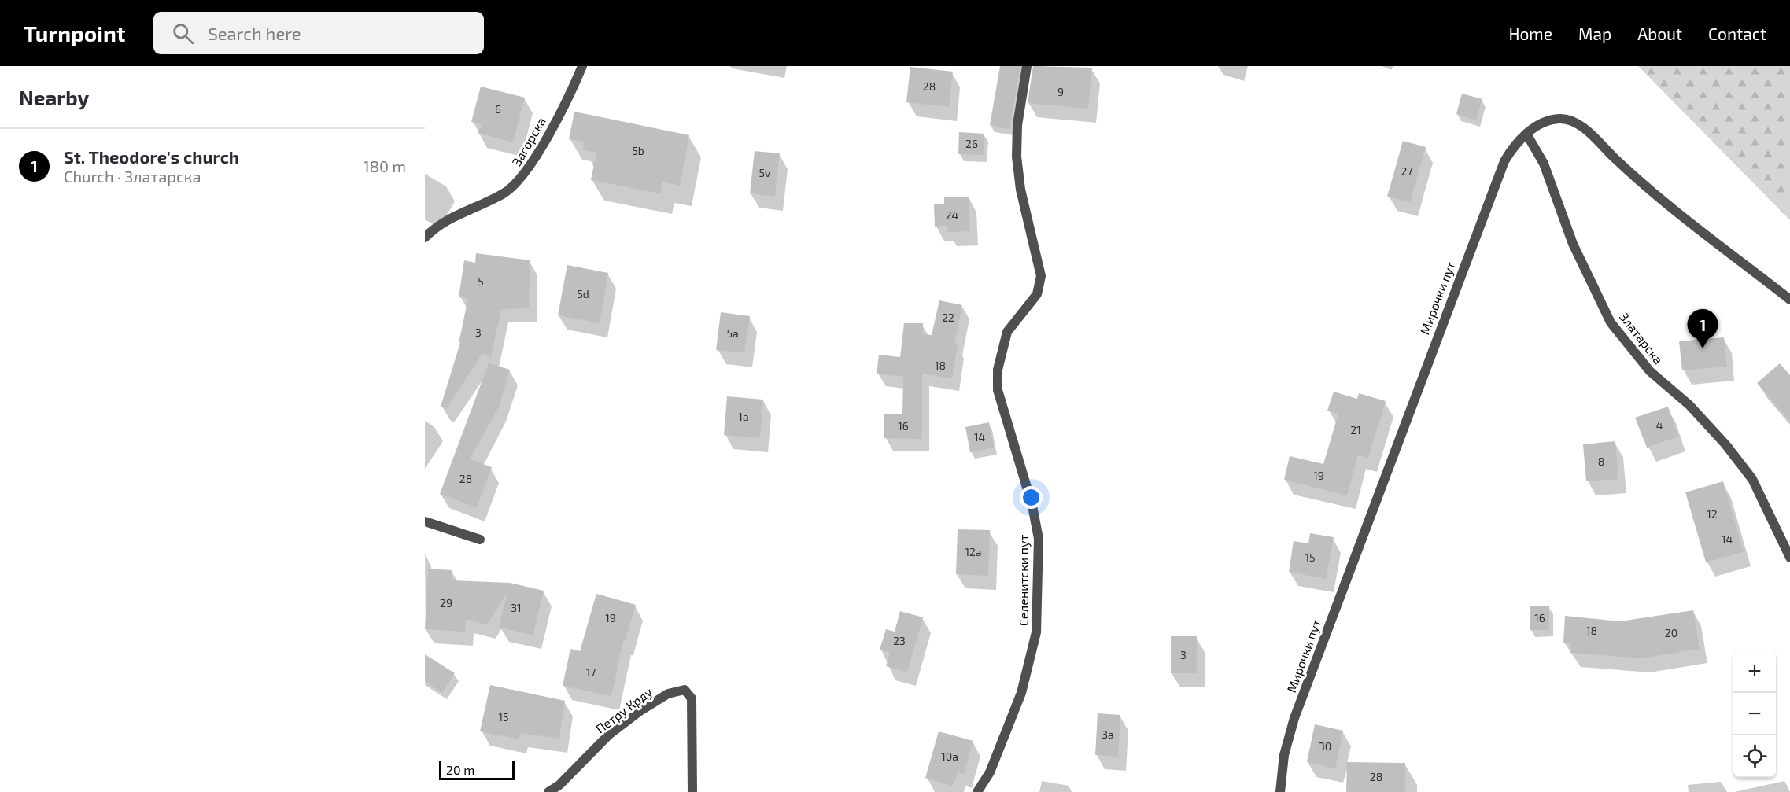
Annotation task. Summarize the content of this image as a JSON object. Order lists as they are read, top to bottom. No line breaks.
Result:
{"streets":{"street":["Загорска","Мирочки пут","Златарска","Селенитски пут","Петру Крду"]},"crossings":[["Мирочки пут","Златарска"]],"house_numbers":["28","9","6","26","5b","27","5v","24","5","5d","22","3","5a","18","1a","4","16","21","14","8","19","28","12","14","12a","15","29","31","19","16","18","20","23","3","17","15","3a","30","10a","28"],"scale_bar":"20 m","page":{"header":"Turnpoint","search":"Search here","nav":["Home","Map","About","Contact"],"heading":"Nearby","list":[{"mark":"1","name":"St. Theodore's church","note":"Church · Златарска","value":"180 m"}],"pins":"1","map_buttons":["+","−"],"scale":"20 m"}}
